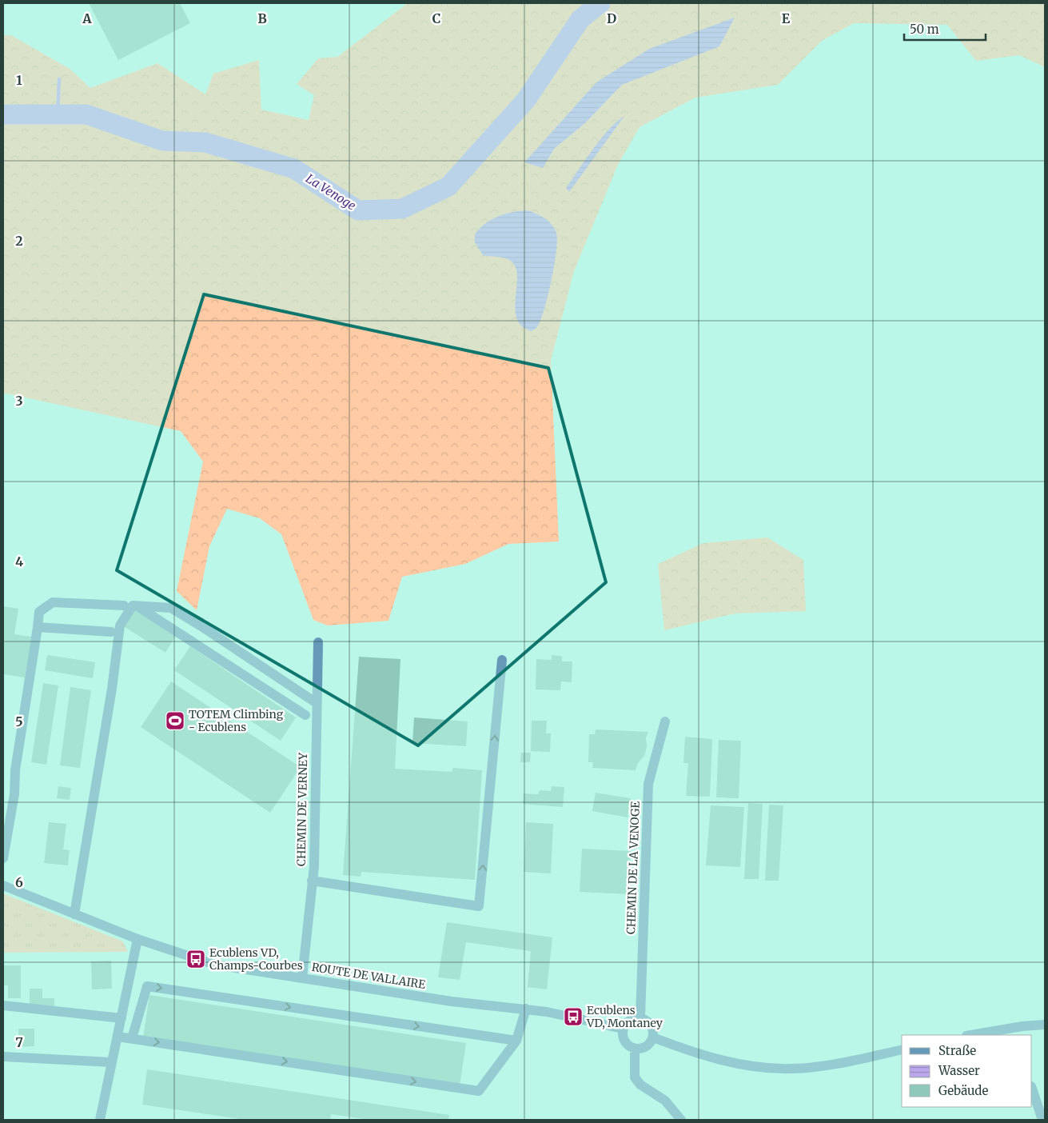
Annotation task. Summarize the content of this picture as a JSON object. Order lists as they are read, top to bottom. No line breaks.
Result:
{"streets":{"street":["CHEMIN DE VERNEY","CHEMIN DE LA VENOGE","ROUTE DE VALLAIRE"]},"crossings":[["CHEMIN DE VERNEY","ROUTE DE VALLAIRE"],["CHEMIN DE LA VENOGE","ROUTE DE VALLAIRE"]],"water":["La Venoge"],"places":{"sports":["TOTEM Climbing - Ecublens"],"bus stop":["Ecublens VD, Champs-Courbes","Ecublens VD, Montaney"]},"legend":["Straße","Wasser","Gebäude"],"scale_bar":"50 m","grid":{"columns":["A","B","C","D","E"],"rows":["1","2","3","4","5","6","7"]}}
